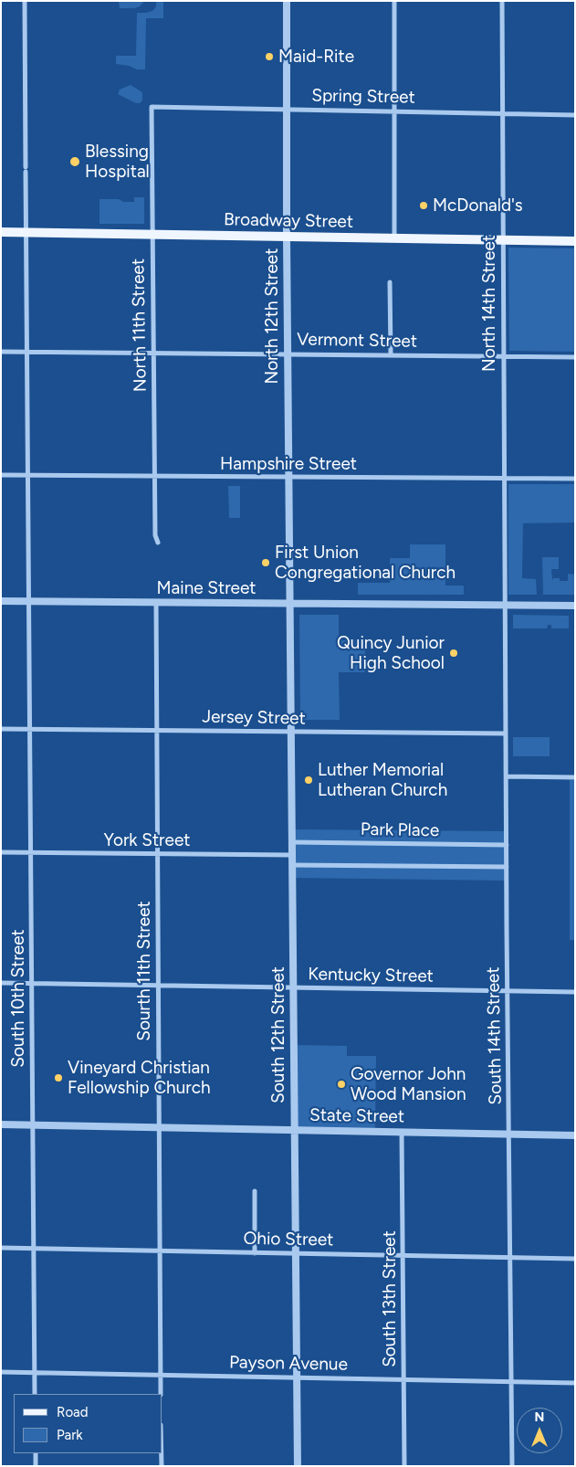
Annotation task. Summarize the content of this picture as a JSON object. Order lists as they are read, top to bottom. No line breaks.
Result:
{"streets":{"main road":["Broadway Street"],"street":["Spring Street","North 14th Street","North 12th Street","North 11th Street","Vermont Street","Hampshire Street","Maine Street","Jersey Street","Park Place","York Street","Sourth 11th Street","Kentucky Street","South 10th Street","South 12th Street","South 14th Street","State Street","Ohio Street","South 13th Street","Payson Avenue"]},"crossings":[["Spring Street","North 14th Street"],["Spring Street","North 12th Street"],["Spring Street","North 11th Street"],["Broadway Street","North 14th Street"],["Broadway Street","North 12th Street"],["Broadway Street","North 11th Street"],["Broadway Street","South 10th Street"],["North 14th Street","Vermont Street"],["North 14th Street","Hampshire Street"],["North 14th Street","Maine Street"],["North 14th Street","South 14th Street"],["North 12th Street","Vermont Street"],["North 12th Street","Hampshire Street"],["North 12th Street","Maine Street"],["North 12th Street","South 12th Street"],["North 11th Street","Vermont Street"],["North 11th Street","Hampshire Street"],["Vermont Street","South 10th Street"],["Hampshire Street","South 10th Street"],["Maine Street","Sourth 11th Street"],["Maine Street","South 10th Street"],["Maine Street","South 12th Street"],["Maine Street","South 14th Street"],["Jersey Street","Sourth 11th Street"],["Jersey Street","South 10th Street"],["Jersey Street","South 12th Street"],["Jersey Street","South 14th Street"],["Park Place","South 12th Street"],["Park Place","South 14th Street"],["York Street","Sourth 11th Street"],["York Street","South 10th Street"],["York Street","South 12th Street"],["Sourth 11th Street","Kentucky Street"],["Sourth 11th Street","State Street"],["Sourth 11th Street","Ohio Street"],["Sourth 11th Street","Payson Avenue"],["Kentucky Street","South 10th Street"],["Kentucky Street","South 12th Street"],["Kentucky Street","South 14th Street"],["South 10th Street","State Street"],["South 10th Street","Ohio Street"],["South 10th Street","Payson Avenue"],["South 12th Street","State Street"],["South 12th Street","Ohio Street"],["South 12th Street","Payson Avenue"],["South 14th Street","State Street"],["South 14th Street","Ohio Street"],["South 14th Street","Payson Avenue"],["State Street","South 13th Street"],["Ohio Street","South 13th Street"],["South 13th Street","Payson Avenue"]],"places":["Maid-Rite","Blessing Hospital","McDonald's","First Union Congregational Church","Quincy Junior High School","Luther Memorial Lutheran Church","Vineyard Christian Fellowship Church","Governor John Wood Mansion"],"legend":["Road","Park"],"north":"top"}
